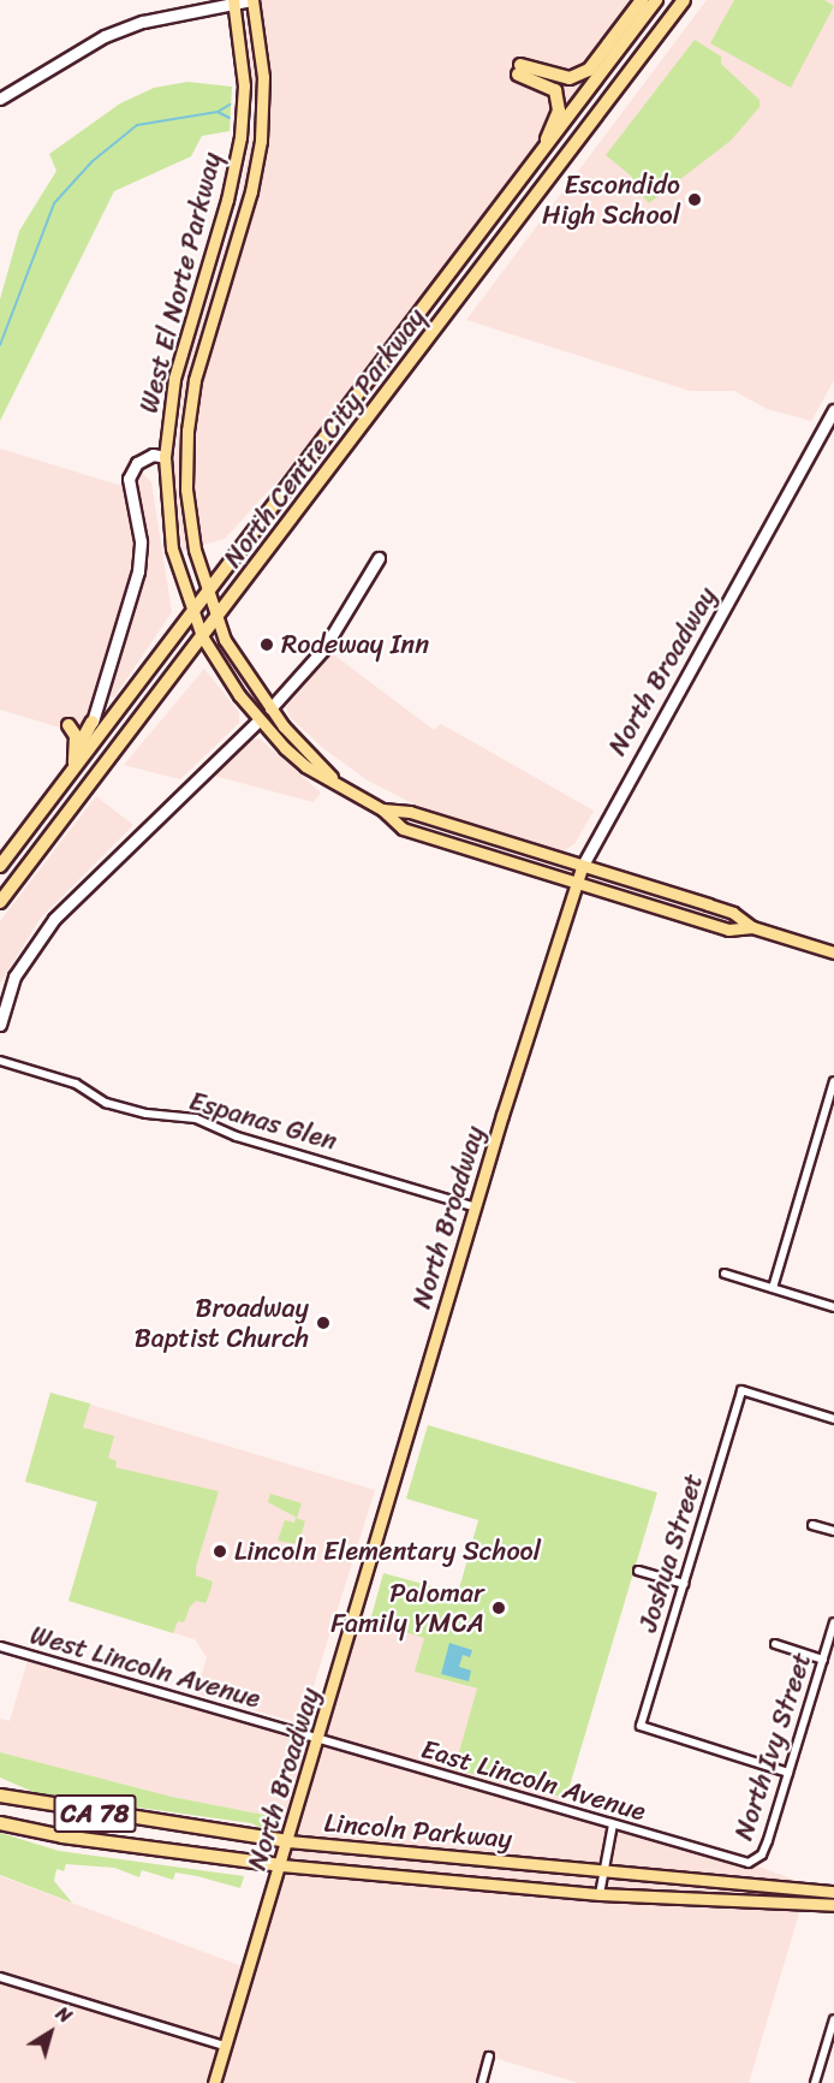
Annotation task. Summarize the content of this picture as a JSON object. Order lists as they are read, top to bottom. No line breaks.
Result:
{"streets":{"highway":["North Centre City Parkway","CA 78","Lincoln Parkway"],"main road":["West El Norte Parkway","North Broadway"],"street":["Espanas Glen","Joshua Street","West Lincoln Avenue","North Ivy Street","East Lincoln Avenue"]},"crossings":[["West El Norte Parkway","North Centre City Parkway"],["West El Norte Parkway","North Broadway"],["North Broadway","Espanas Glen"],["North Broadway","West Lincoln Avenue"],["North Broadway","East Lincoln Avenue"],["North Broadway","Lincoln Parkway"],["Joshua Street","North Ivy Street"],["West Lincoln Avenue","East Lincoln Avenue"],["North Ivy Street","East Lincoln Avenue"]],"places":["Escondido High School","Rodeway Inn","Broadway Baptist Church","Lincoln Elementary School","Palomar Family YMCA"],"north":"top right"}
